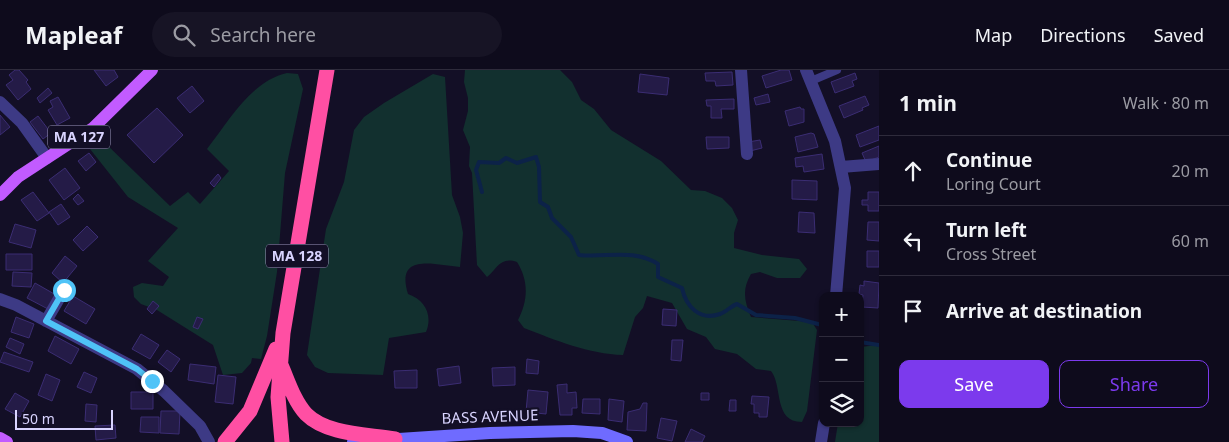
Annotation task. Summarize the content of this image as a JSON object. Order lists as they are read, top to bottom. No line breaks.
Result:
{"streets":{"highway":["MA 128"],"main road":["MA 127","BASS AVENUE"]},"scale_bar":"50 m","page":{"header":"Mapleaf","search":"Search here","nav":["Map","Directions","Saved"],"heading":["1 min","Walk · 80 m"],"list":[["Continue","Loring Court","20 m"],["Turn left","Cross Street","60 m"],"Arrive at destination"],"map_buttons":["+","−"],"buttons":["Save","Share"],"scale":"50 m"}}
